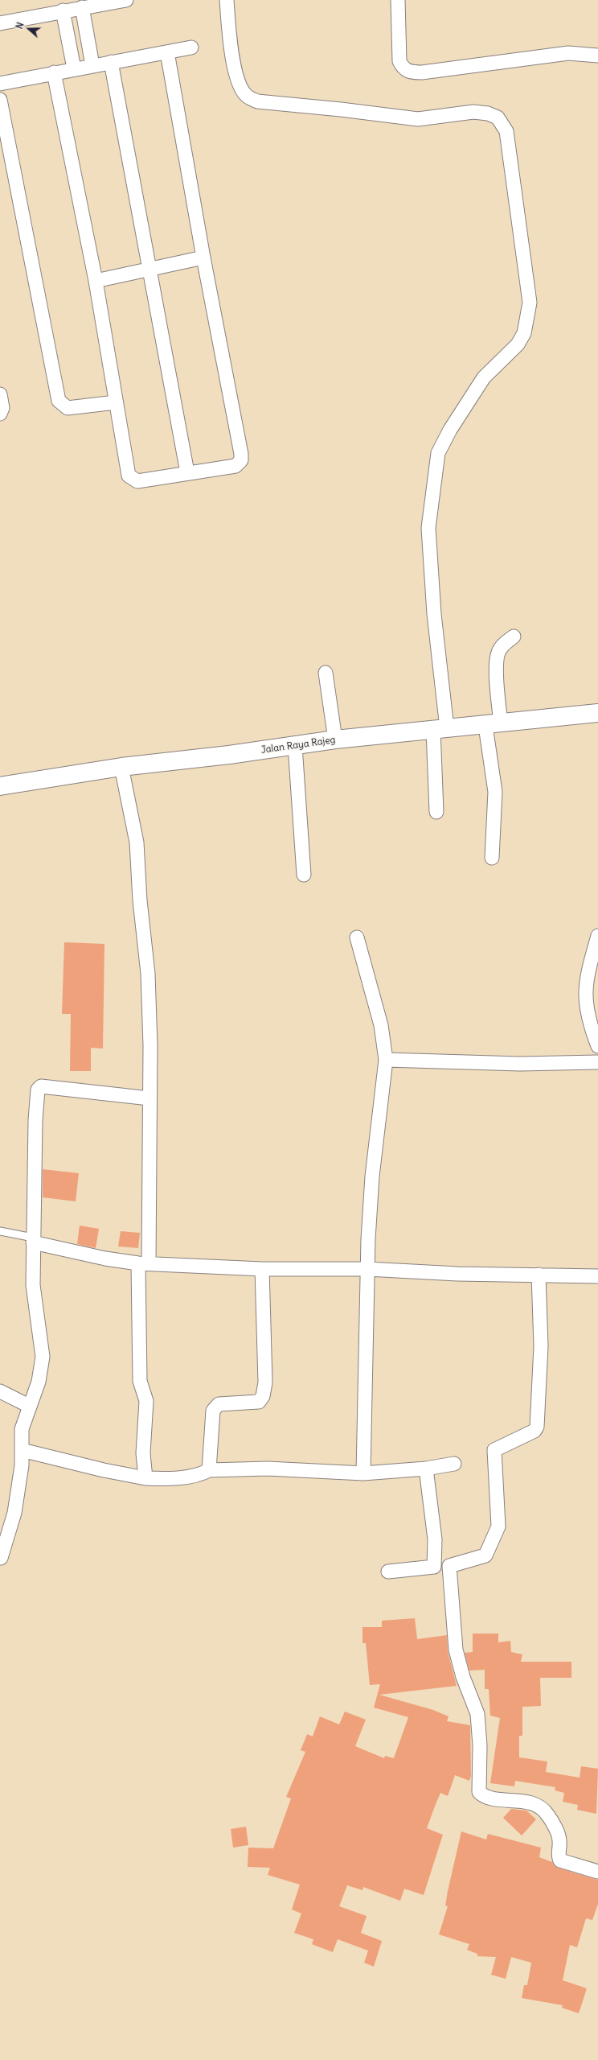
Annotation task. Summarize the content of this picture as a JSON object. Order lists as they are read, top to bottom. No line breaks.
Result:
{"streets":{"main road":["Jalan Raya Rajeg"]},"north":"left"}
